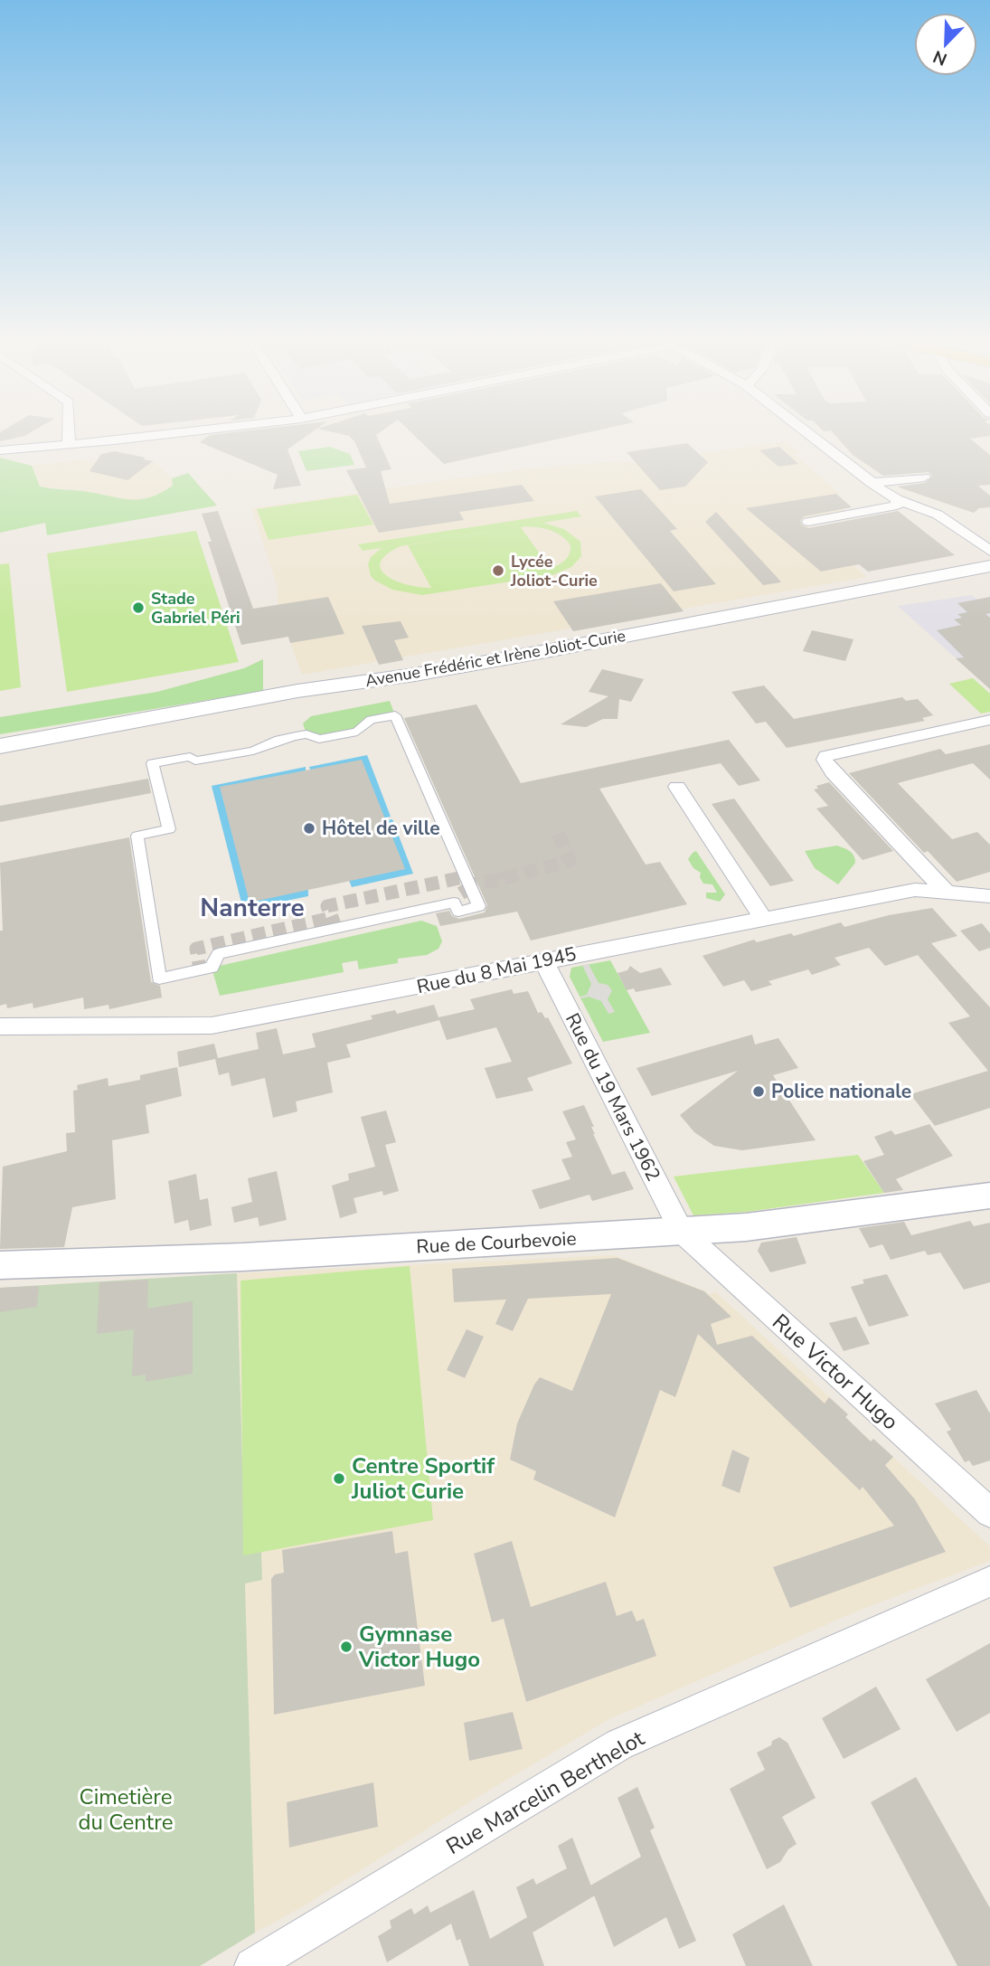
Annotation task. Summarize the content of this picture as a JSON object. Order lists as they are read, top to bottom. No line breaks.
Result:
{"streets":{"main road":["Avenue Frédéric et Irène Joliot-Curie"],"street":["Rue du 8 Mai 1945","Rue du 19 Mars 1962","Rue de Courbevoie","Rue Victor Hugo","Rue Marcelin Berthelot"]},"crossings":[["Rue du 8 Mai 1945","Rue du 19 Mars 1962"],["Rue du 19 Mars 1962","Rue de Courbevoie"],["Rue du 19 Mars 1962","Rue Victor Hugo"],["Rue de Courbevoie","Rue Victor Hugo"]],"districts":["Nanterre"],"parks":["Cimetière du Centre"],"places":["Lycée Joliot-Curie","Stade Gabriel Péri","Hôtel de ville","Police nationale","Centre Sportif Juliot Curie","Gymnase Victor Hugo"],"north":"bottom left"}
